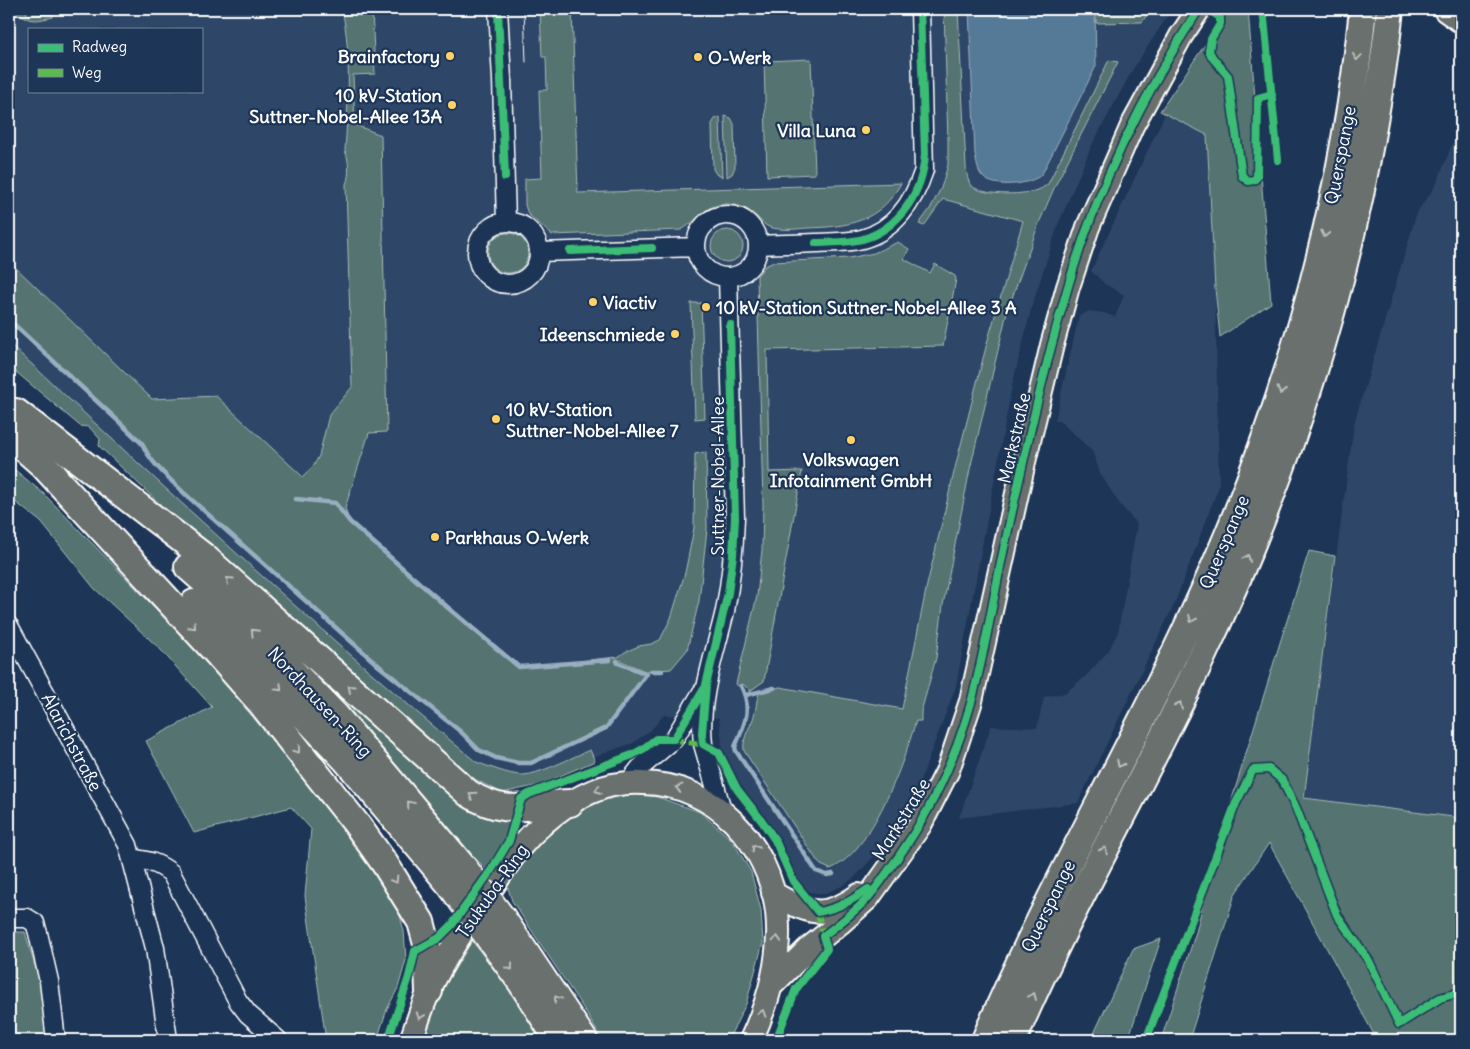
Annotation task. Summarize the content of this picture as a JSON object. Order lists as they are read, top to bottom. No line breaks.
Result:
{"streets":{"highway":["Querspange","Nordhausen-Ring"],"main road":["Markstraße","Tsukuba-Ring"],"street":["Suttner-Nobel-Allee","Alarichstraße"]},"crossings":[["Markstraße","Tsukuba-Ring"],["Suttner-Nobel-Allee","Tsukuba-Ring"]],"places":["Brainfactory","O-Werk","10 kV-Station Suttner-Nobel-Allee 13A","Villa Luna","Viactiv","10 kV-Station Suttner-Nobel-Allee 3 A","Ideenschmiede","10 kV-Station Suttner-Nobel-Allee 7","Volkswagen Infotainment GmbH","Parkhaus O-Werk"],"legend":["Radweg","Weg"]}
